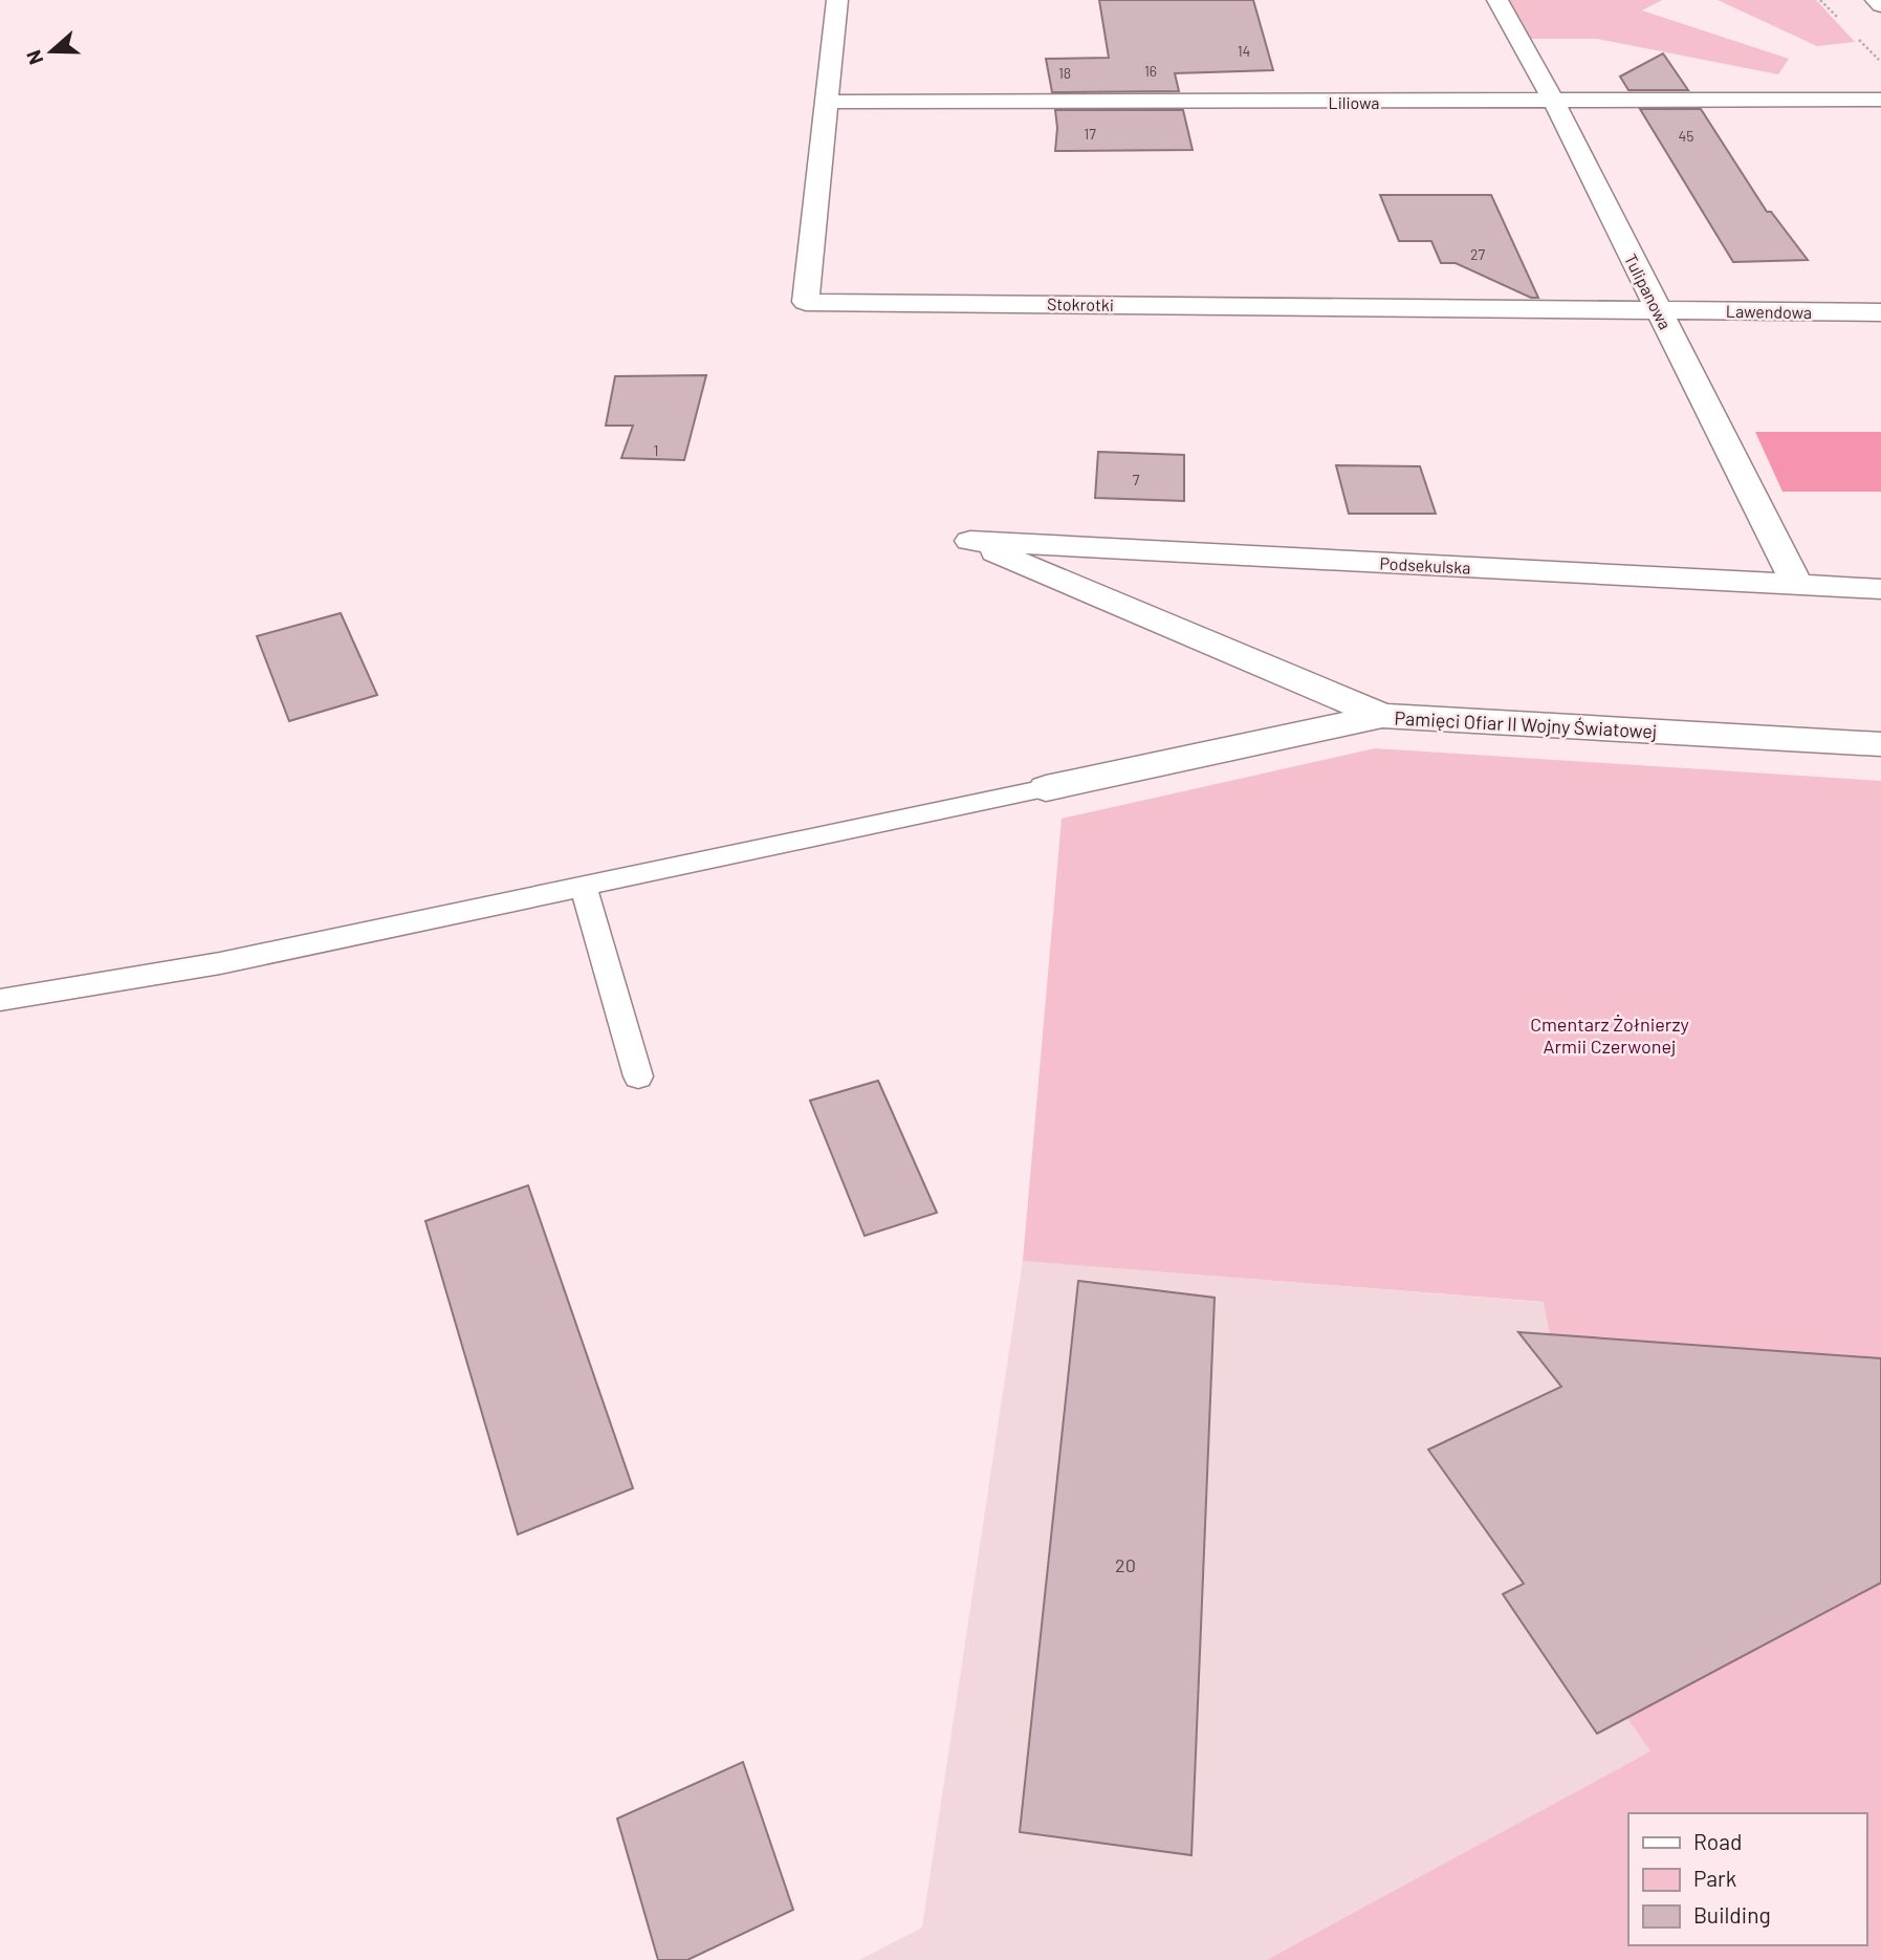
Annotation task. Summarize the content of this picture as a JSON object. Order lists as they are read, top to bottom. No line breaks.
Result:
{"streets":{"street":["Liliowa","Tulipanowa","Stokrotki","Lawendowa","Podsekulska","Pamięci Ofiar II Wojny Światowej"]},"crossings":[["Liliowa","Tulipanowa"],["Liliowa","Stokrotki"],["Tulipanowa","Stokrotki"],["Tulipanowa","Lawendowa"],["Tulipanowa","Podsekulska"],["Stokrotki","Lawendowa"],["Podsekulska","Pamięci Ofiar II Wojny Światowej"]],"parks":["Cmentarz Żołnierzy Armii Czerwonej"],"house_numbers":["14","16","18","17","45","27","1","7","20"],"legend":["Road","Park","Building"],"north":"left"}
